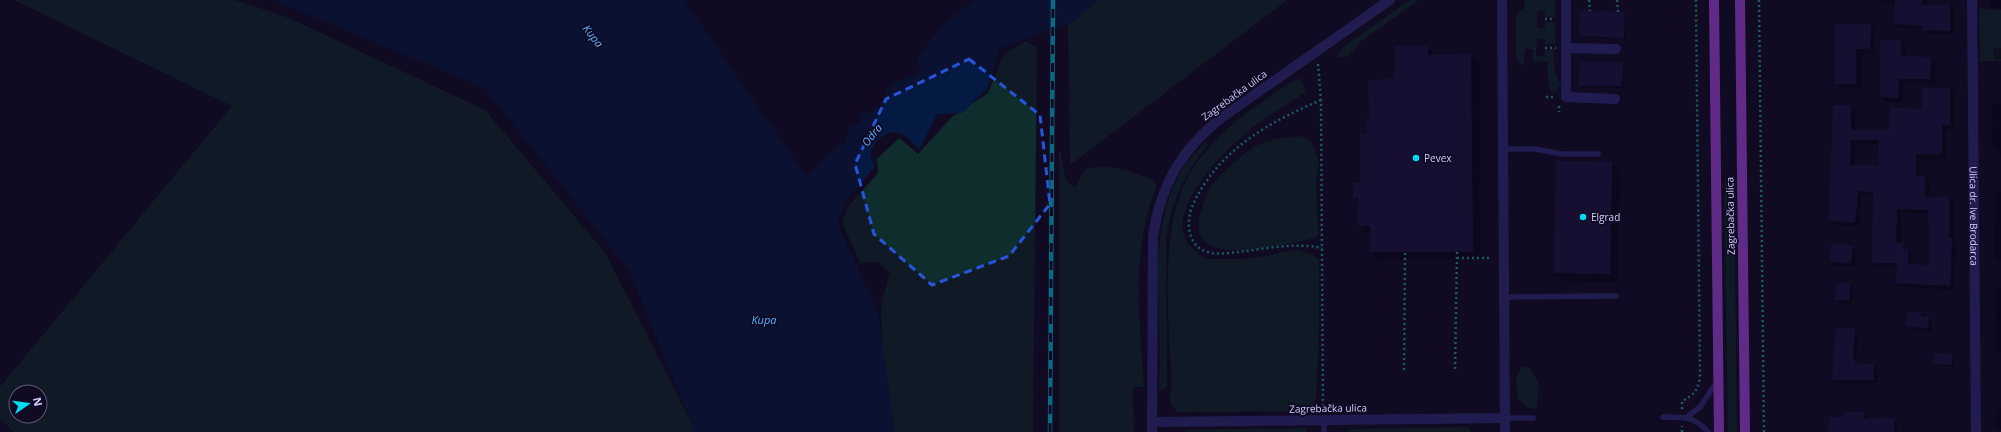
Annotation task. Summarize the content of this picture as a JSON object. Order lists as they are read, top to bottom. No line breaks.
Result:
{"streets":{"main road":["Zagrebačka ulica"],"street":["Ulica dr. Ive Brodarca"]},"water":["Kupa","Odra"],"places":["Pevex","Elgrad"],"north":"right"}
